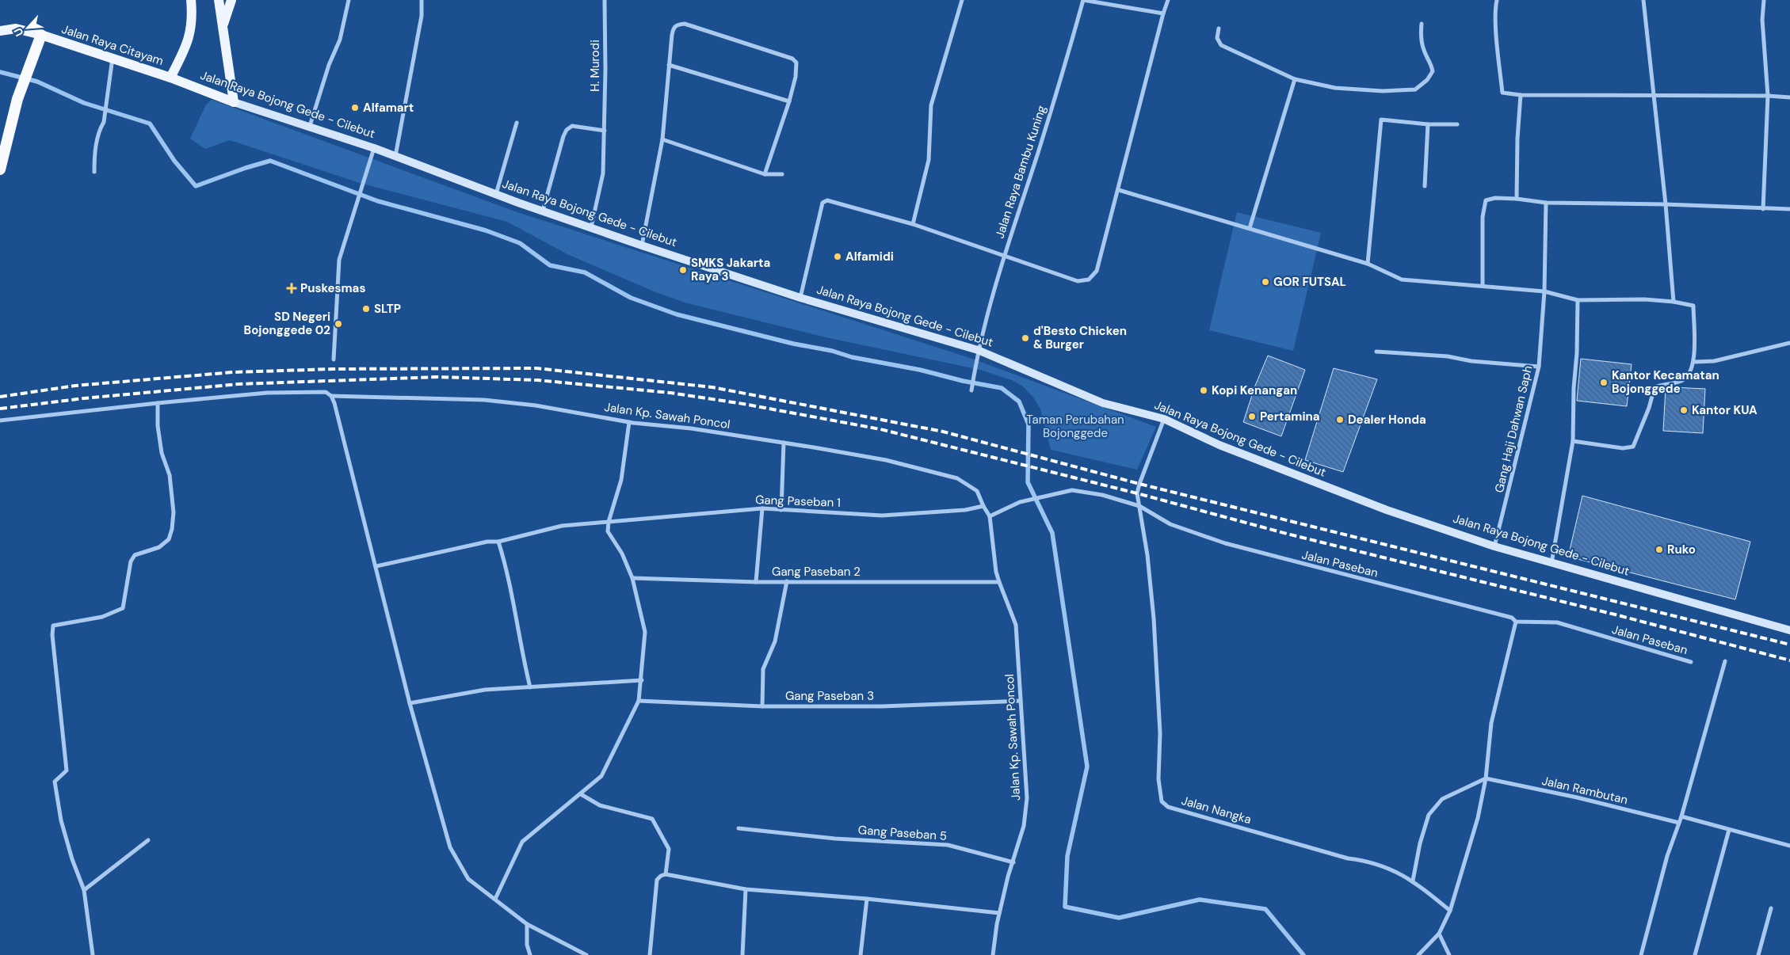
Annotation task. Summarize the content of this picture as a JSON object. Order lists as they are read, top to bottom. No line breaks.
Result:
{"streets":{"main road":["Jalan Raya Citayam","Jalan Raya Bojong Gede - Cilebut"],"street":["H. Murodi","Jalan Raya Bambu Kuning","Jalan Kp. Sawah Poncol","Gang Haji Dahwan Saph","Gang Paseban 1","Jalan Paseban","Gang Paseban 2","Gang Paseban 3","Jalan Rambutan","Jalan Nangka","Gang Paseban 5"]},"crossings":[["Jalan Raya Citayam","Jalan Raya Bojong Gede - Cilebut"],["H. Murodi","Jalan Raya Bojong Gede - Cilebut"],["Jalan Raya Bojong Gede - Cilebut","Jalan Raya Bambu Kuning"],["Jalan Raya Bojong Gede - Cilebut","Gang Haji Dahwan Saph"],["Jalan Raya Bojong Gede - Cilebut","Jalan Nangka"],["Jalan Kp. Sawah Poncol","Gang Paseban 1"],["Jalan Kp. Sawah Poncol","Jalan Paseban"],["Jalan Kp. Sawah Poncol","Gang Paseban 2"],["Jalan Kp. Sawah Poncol","Gang Paseban 3"],["Jalan Kp. Sawah Poncol","Gang Paseban 5"],["Jalan Paseban","Jalan Nangka"]],"parks":["Taman Perubahan Bojonggede"],"places":{"other":["Alfamart","Alfamidi","SMKS Jakarta Raya 3","GOR FUTSAL","SLTP","SD Negeri Bojonggede 02","d'Besto Chicken & Burger","Kantor Kecamatan Bojonggede","Kopi Kenangan","Kantor KUA","Pertamina","Dealer Honda","Ruko"],"health":["Puskesmas"]},"north":"bottom left"}
